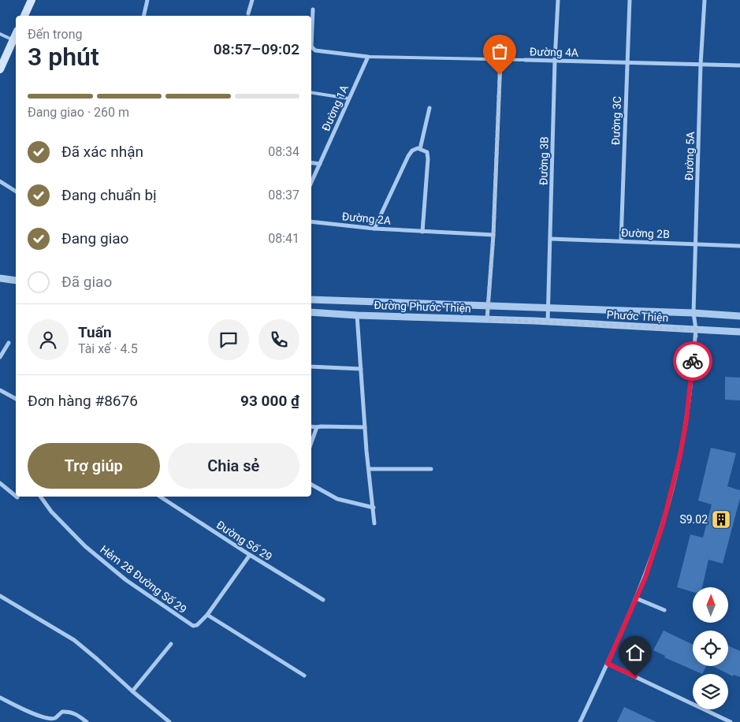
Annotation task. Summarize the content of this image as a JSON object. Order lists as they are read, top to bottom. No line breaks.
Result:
{"streets":{"street":["Đường 4A","Đường 1A","Đường 3C","Đường 5A","Đường 3B","Đường 2A","Đường 2B","Đường Phước Thiện","Phước Thiện","Đường Số 29","Hẻm 28 Đường Số 29"]},"crossings":[["Đường 4A","Đường 1A"],["Đường 4A","Đường 3C"],["Đường 4A","Đường 5A"],["Đường 4A","Đường 3B"],["Đường 3C","Đường 2B"],["Đường 5A","Đường 2B"],["Đường 5A","Phước Thiện"],["Đường 3B","Đường 2B"],["Đường 3B","Phước Thiện"],["Đường Phước Thiện","Phước Thiện"],["Đường Số 29","Hẻm 28 Đường Số 29"]],"places":{"building":["S9.02"]},"north":"top","page":{"heading":["3 phút","Đến trong","08:57–09:02"],"panel":["Tuấn","Tài xế · 4.5","Đơn hàng #8676","93 000 ₫"],"bar":"Đang giao · 260 m","list":[["Đã xác nhận","08:34"],["Đang chuẩn bị","08:37"],["Đang giao","08:41"],"Đã giao"],"buttons":["Trợ giúp","Chia sẻ"]}}
